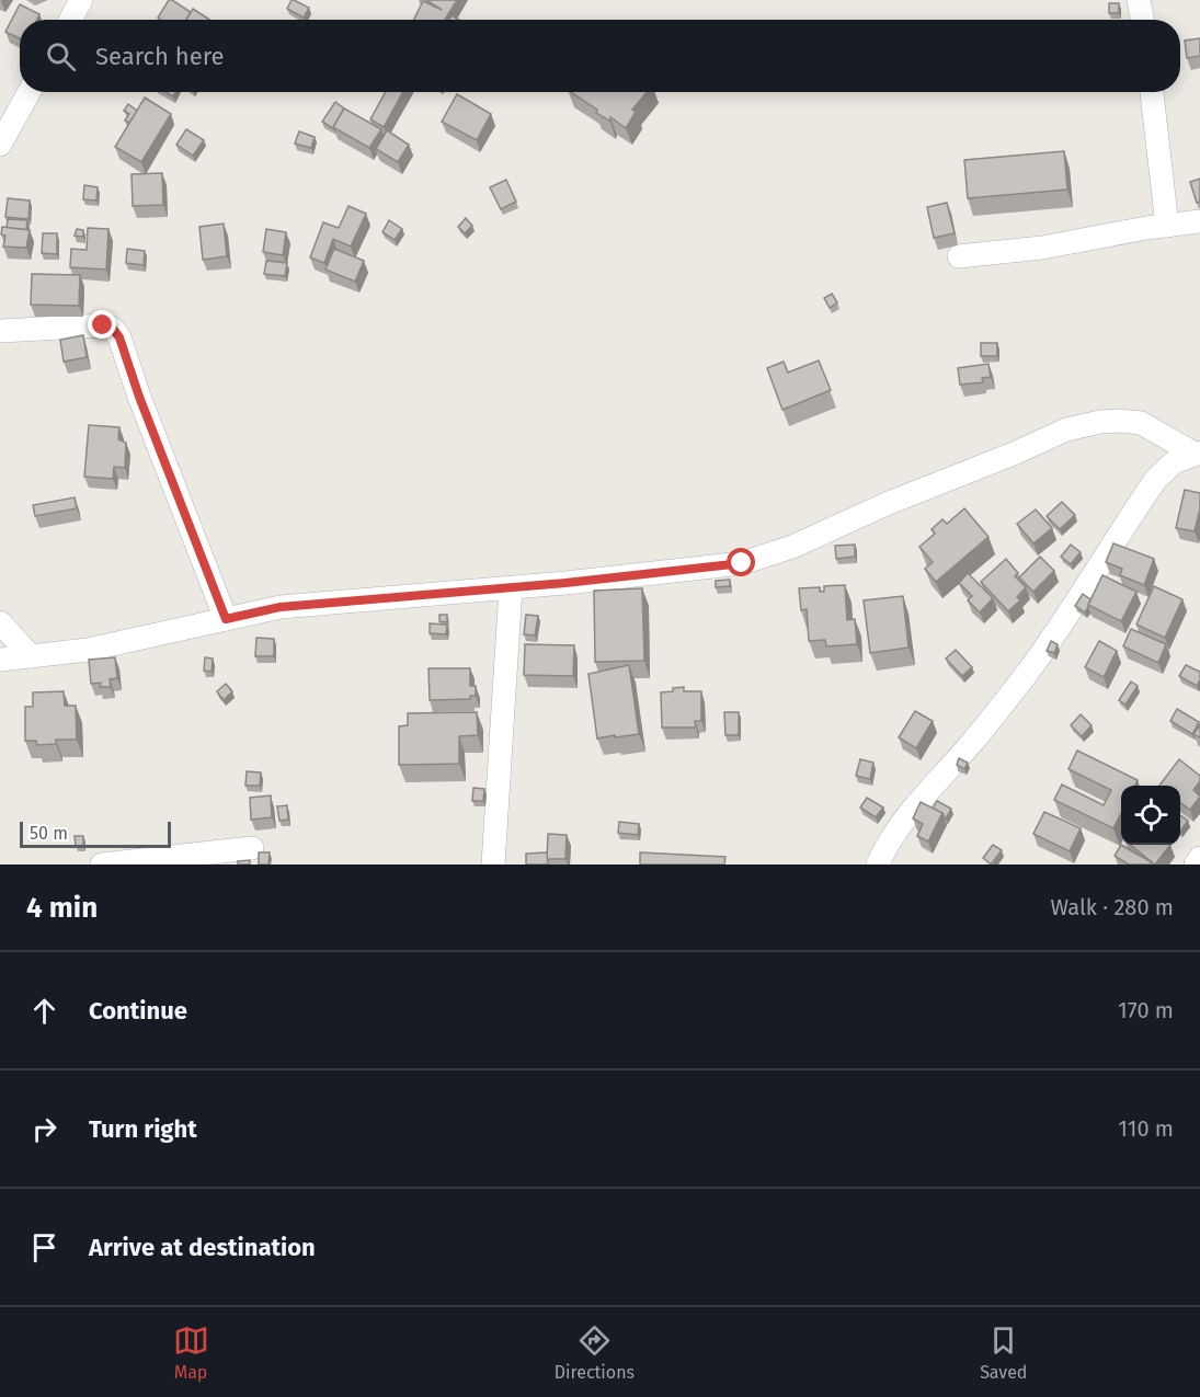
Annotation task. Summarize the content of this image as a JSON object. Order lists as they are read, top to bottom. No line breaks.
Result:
{"scale_bar":"50 m","page":{"search":"Search here","scale":"50 m","heading":["4 min","Walk · 280 m"],"list":[["Continue","170 m"],["Turn right","110 m"],"Arrive at destination"],"nav":["Map","Directions","Saved"]}}
